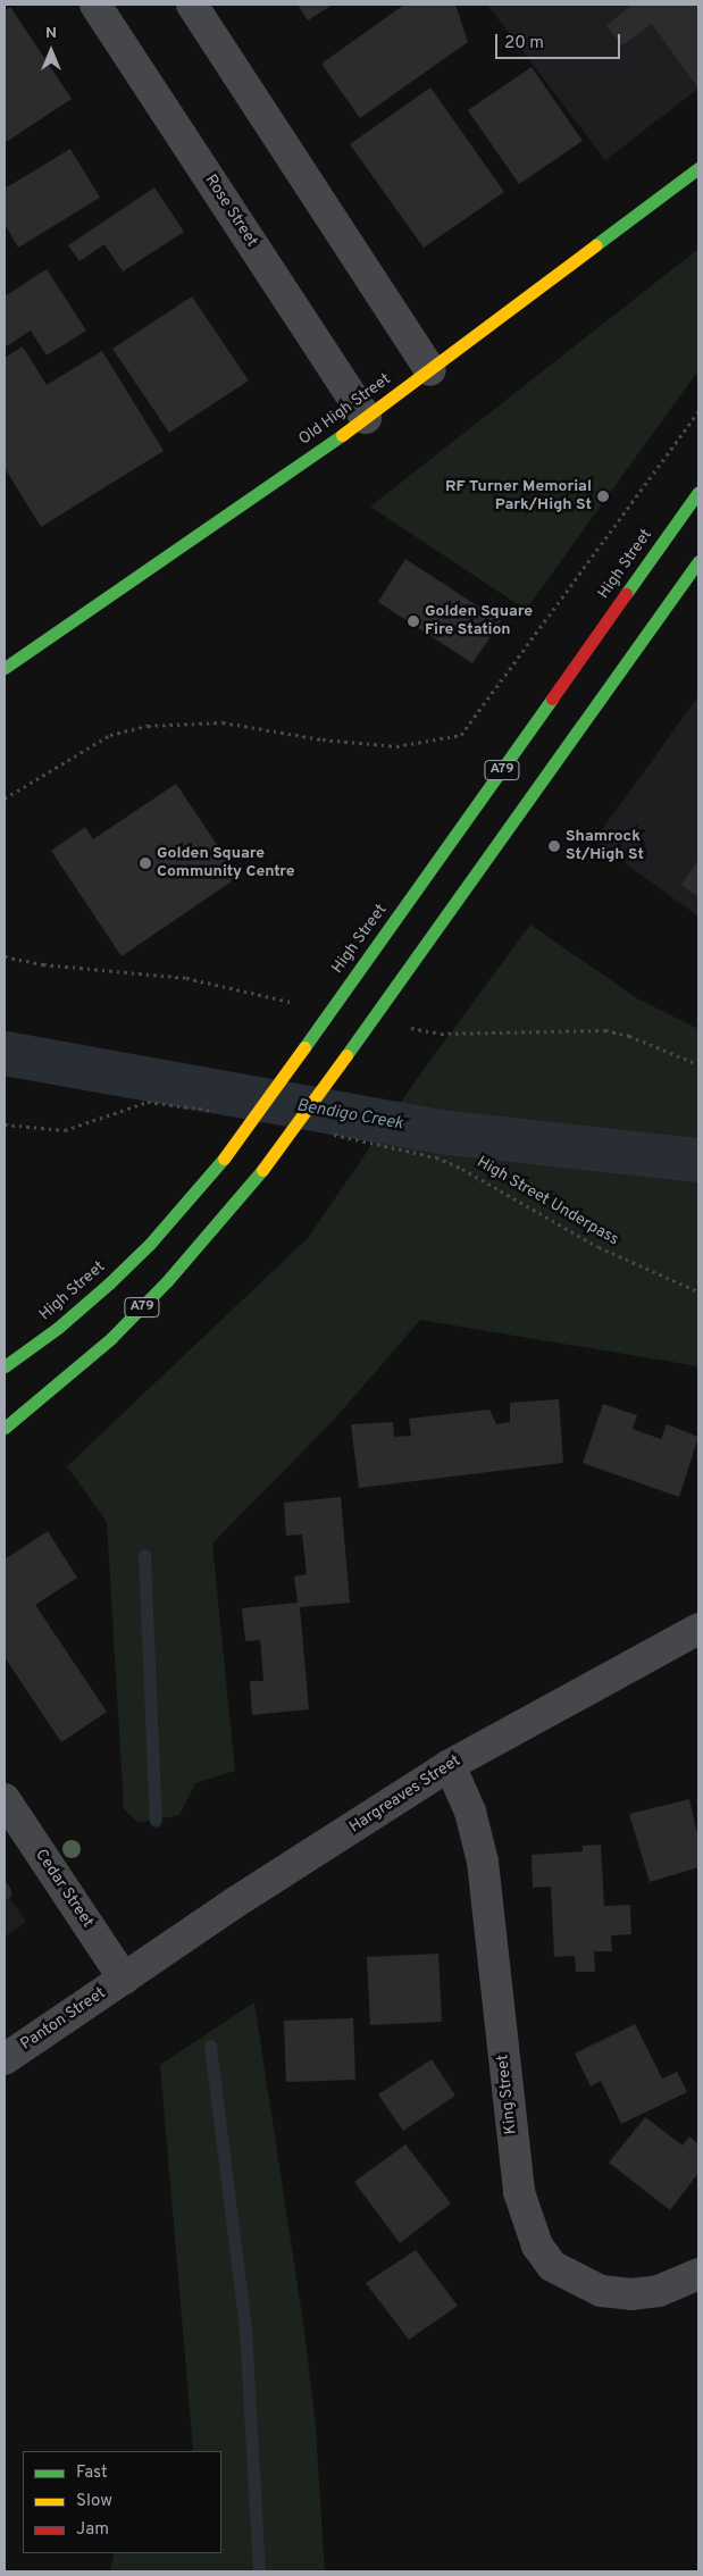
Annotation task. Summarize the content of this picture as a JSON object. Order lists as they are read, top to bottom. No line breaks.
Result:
{"streets":{"main road":["Old High Street","High Street","A79"],"street":["Rose Street","Hargreaves Street","Cedar Street","Panton Street","King Street"],"path":["High Street Underpass"]},"crossings":[["Rose Street","Old High Street"],["Hargreaves Street","Cedar Street"],["Hargreaves Street","Panton Street"],["Hargreaves Street","King Street"],["Cedar Street","Panton Street"]],"water":["Bendigo Creek"],"places":["RF Turner Memorial Park/High St","Golden Square Fire Station","Shamrock St/High St","Golden Square Community Centre"],"legend":["Fast","Slow","Jam"],"scale_bar":"20 m","north":"top"}
